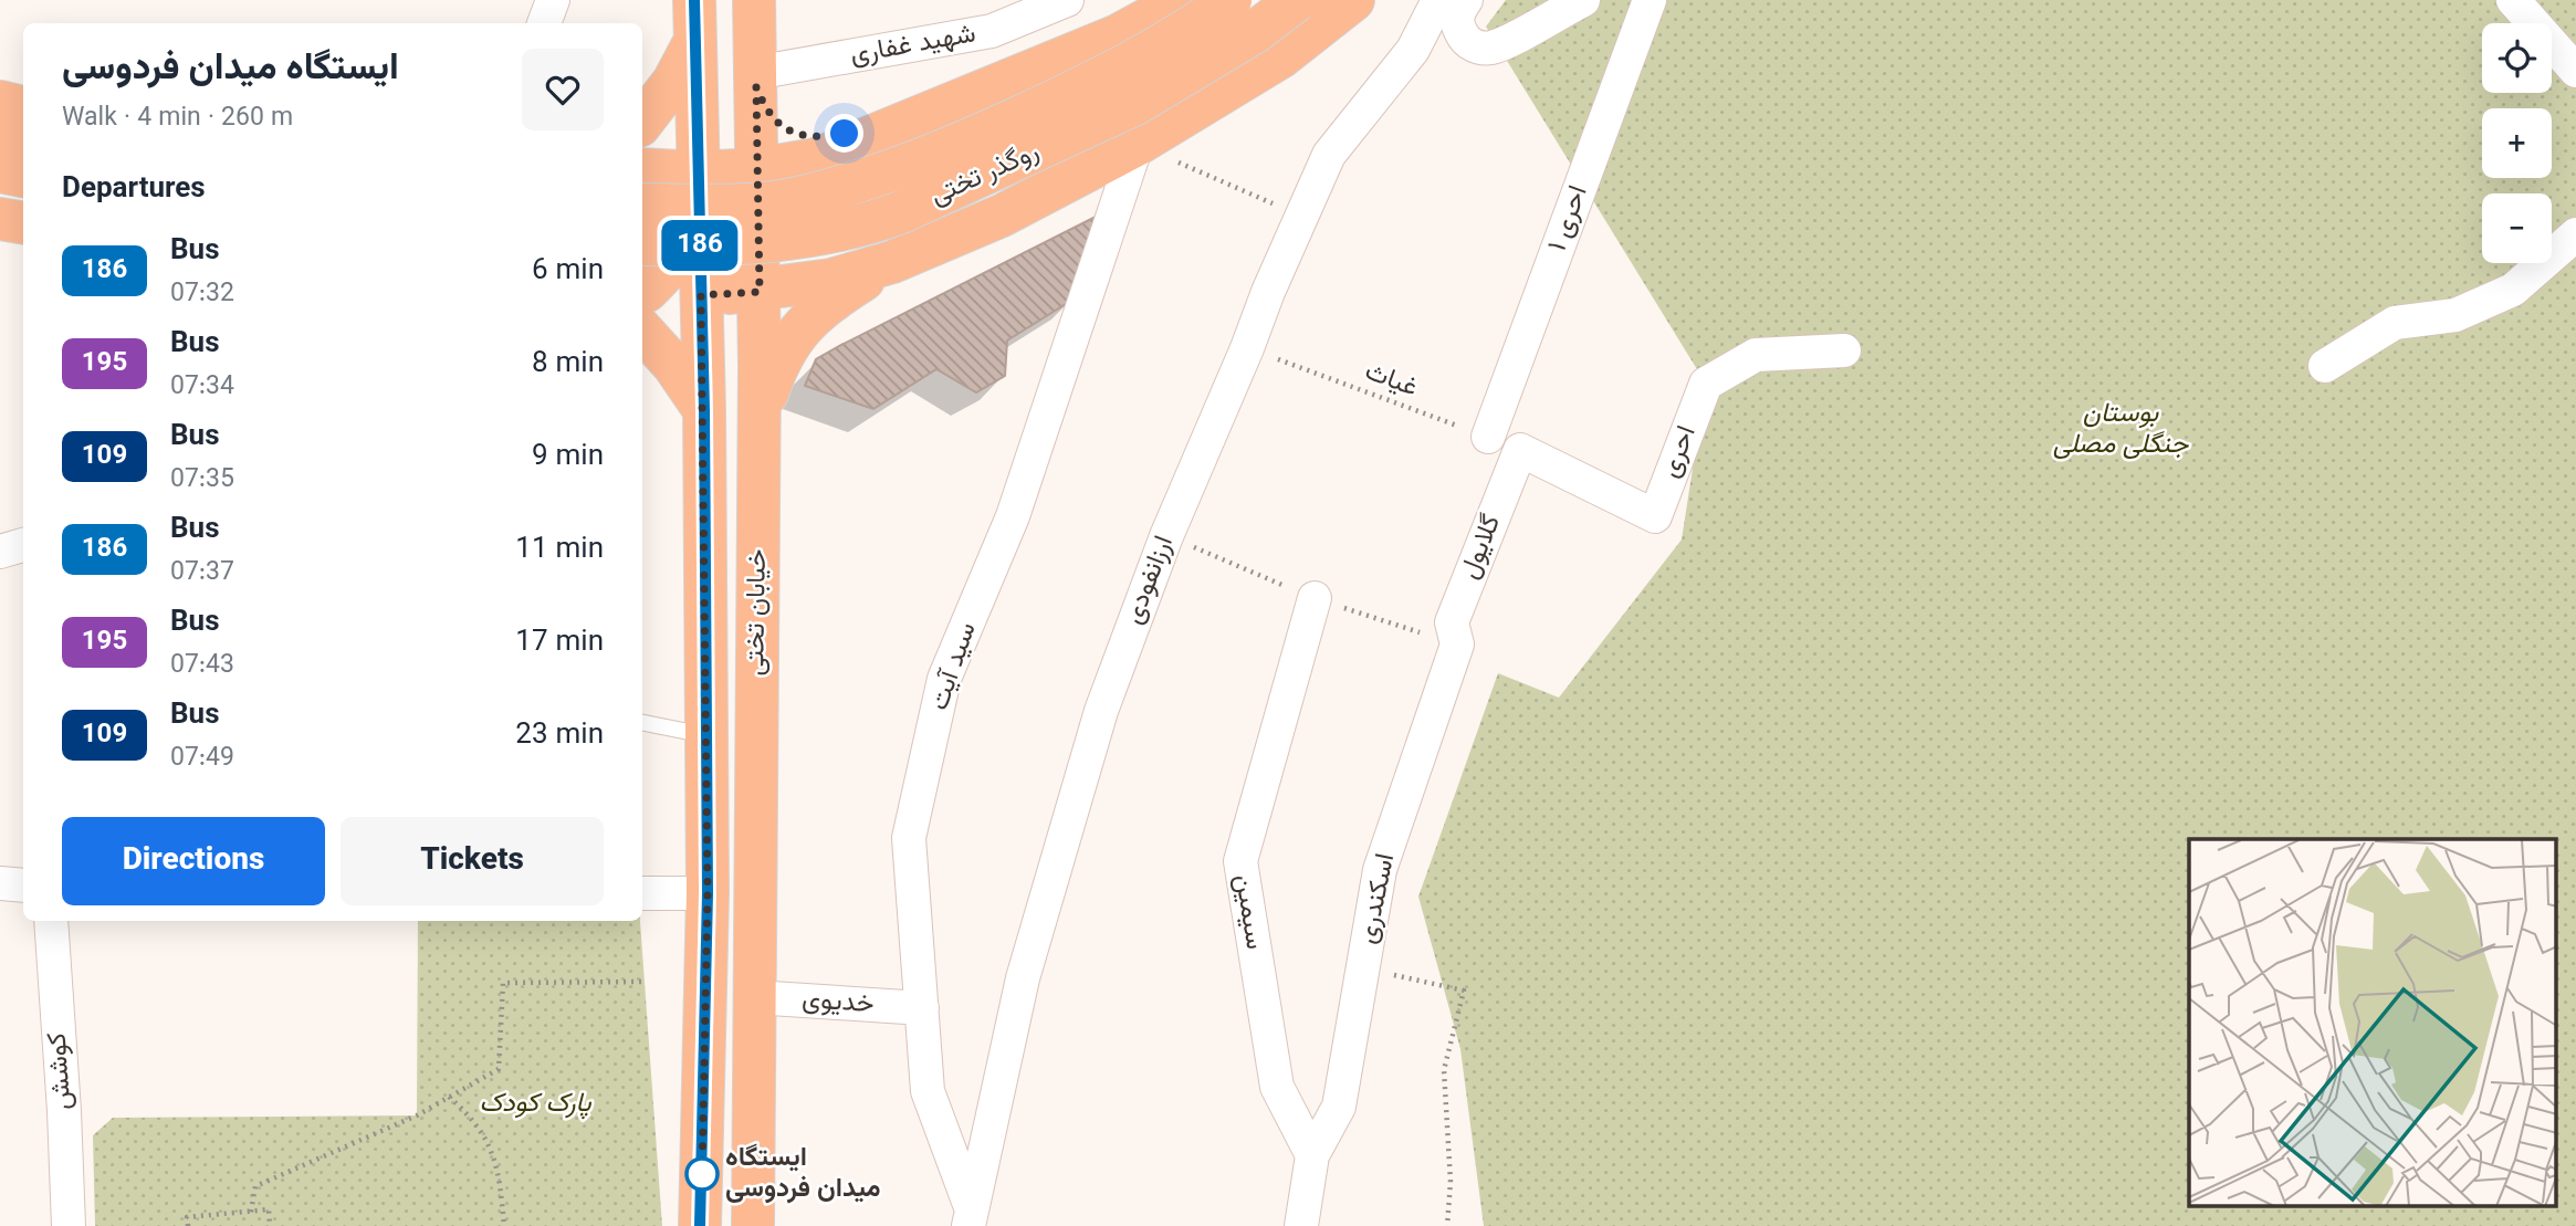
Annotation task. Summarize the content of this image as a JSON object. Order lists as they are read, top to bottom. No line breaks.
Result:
{"streets":{"main road":["روگذر تختی","خیابان تختی"],"street":["شهید غفاری","احری ۱","احری","گلایول","ارزانفودی","سید آیت","اسکندری","سیمین","خدیوی","کوشش"],"path":["غیاث"]},"crossings":[["شهید غفاری","خیابان تختی"],["احری ۱","غیاث"],["غیاث","ارزانفودی"],["احری","گلایول"],["گلایول","اسکندری"],["ارزانفودی","سید آیت"],["خیابان تختی","خدیوی"],["سید آیت","خدیوی"],["اسکندری","سیمین"]],"parks":["بوستان جنگلی مصلی","پارک کودک"],"places":["ایستگاه میدان فردوسی"],"lines":["bus line 186"],"page":{"on_map":"186","map_buttons":["+","−"],"heading":[["ایستگاه میدان فردوسی","Walk · 4 min · 260 m"],"Departures"],"list":[{"mark":"186","name":"Bus","note":"07:32","value":"6 min"},{"mark":"195","name":"Bus","note":"07:34","value":"8 min"},{"mark":"109","name":"Bus","note":"07:35","value":"9 min"},{"mark":"186","name":"Bus","note":"07:37","value":"11 min"},{"mark":"195","name":"Bus","note":"07:43","value":"17 min"},{"mark":"109","name":"Bus","note":"07:49","value":"23 min"}],"buttons":["Directions","Tickets"]}}
